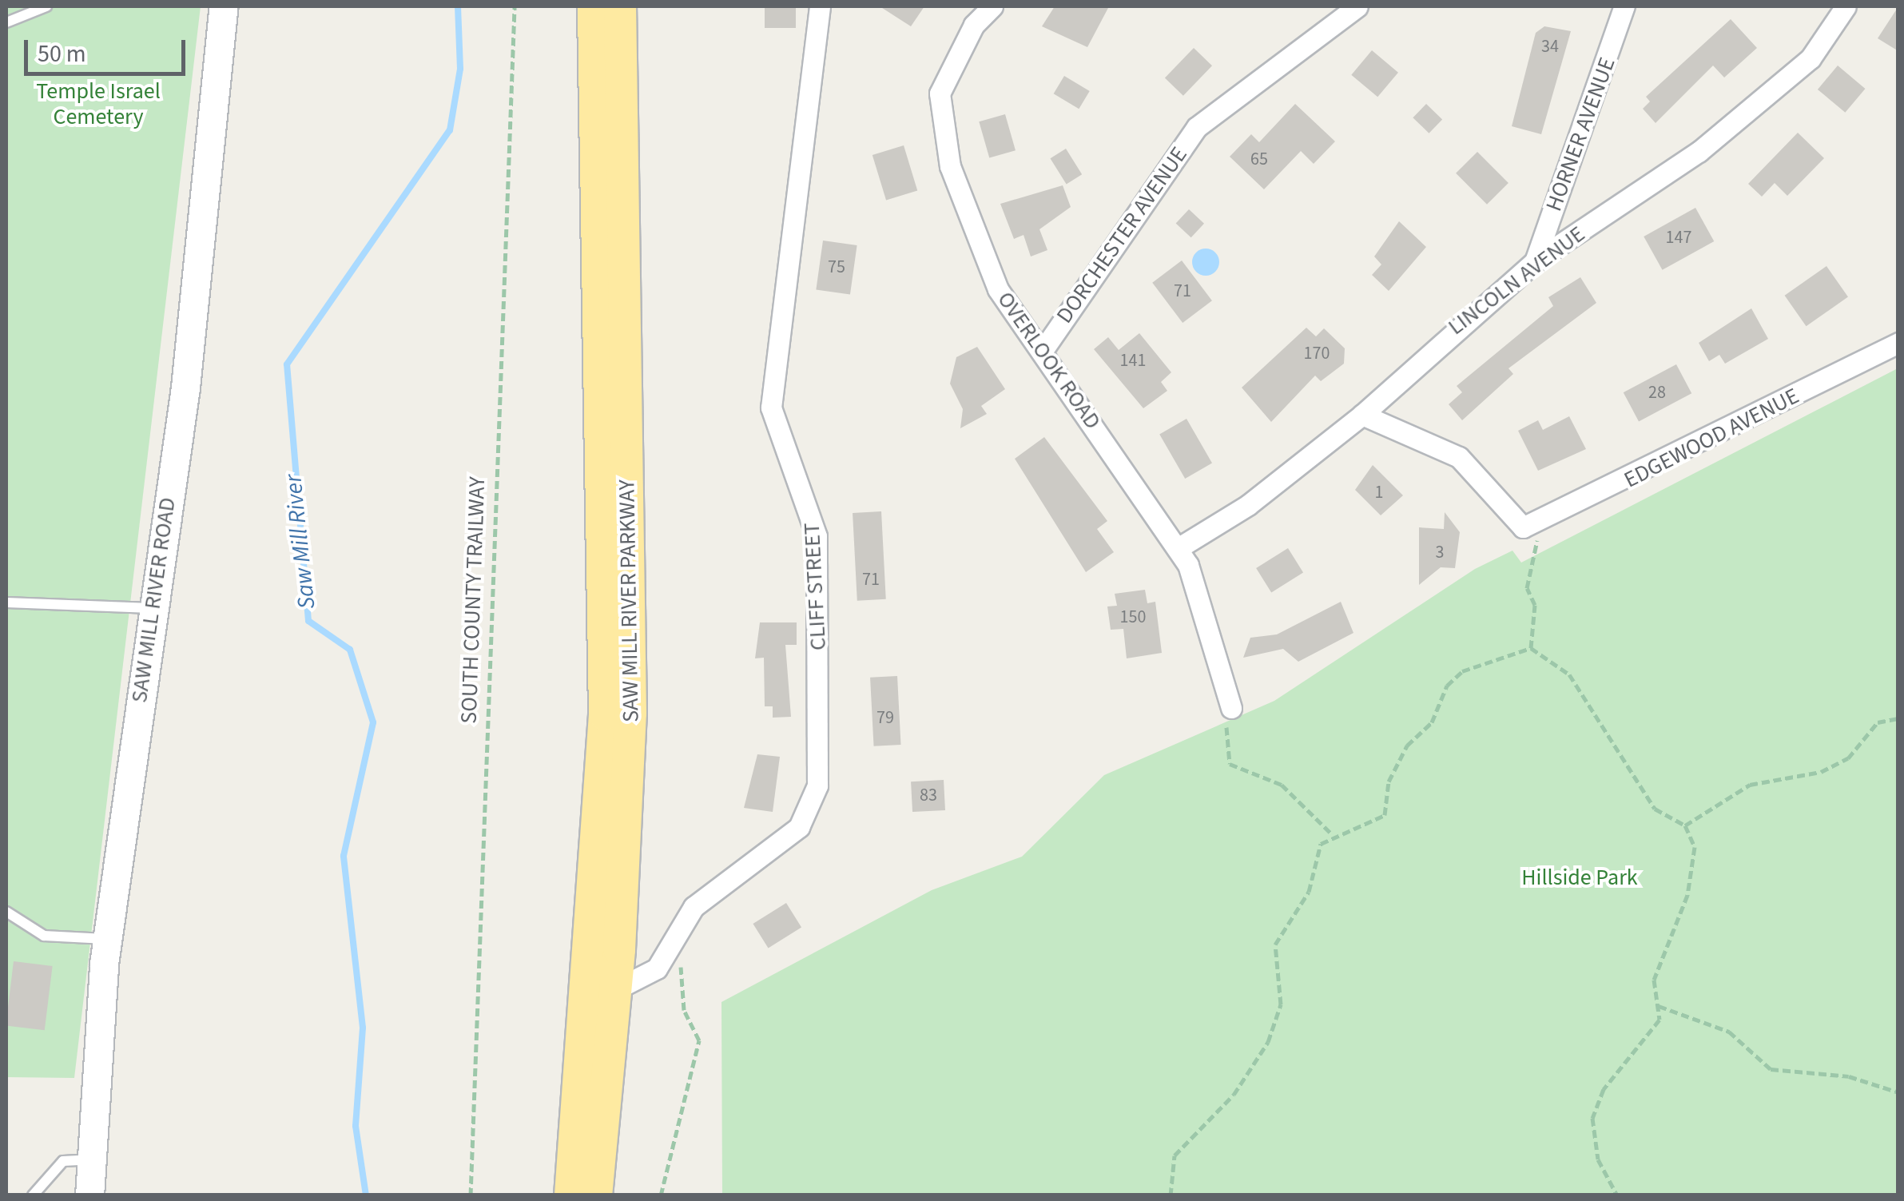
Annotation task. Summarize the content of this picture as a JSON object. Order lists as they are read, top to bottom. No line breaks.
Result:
{"streets":{"highway":["SAW MILL RIVER PARKWAY"],"main road":["SAW MILL RIVER ROAD"],"street":["HORNER AVENUE","DORCHESTER AVENUE","LINCOLN AVENUE","OVERLOOK ROAD","EDGEWOOD AVENUE","CLIFF STREET"],"path":["SOUTH COUNTY TRAILWAY"]},"crossings":[["HORNER AVENUE","LINCOLN AVENUE"],["DORCHESTER AVENUE","OVERLOOK ROAD"],["LINCOLN AVENUE","OVERLOOK ROAD"],["CLIFF STREET","SAW MILL RIVER PARKWAY"]],"water":["Saw Mill River"],"parks":["Temple Israel Cemetery","Hillside Park"],"house_numbers":["34","65","147","75","71","170","141","28","1","3","71","150","79","83"],"scale_bar":"50 m"}
